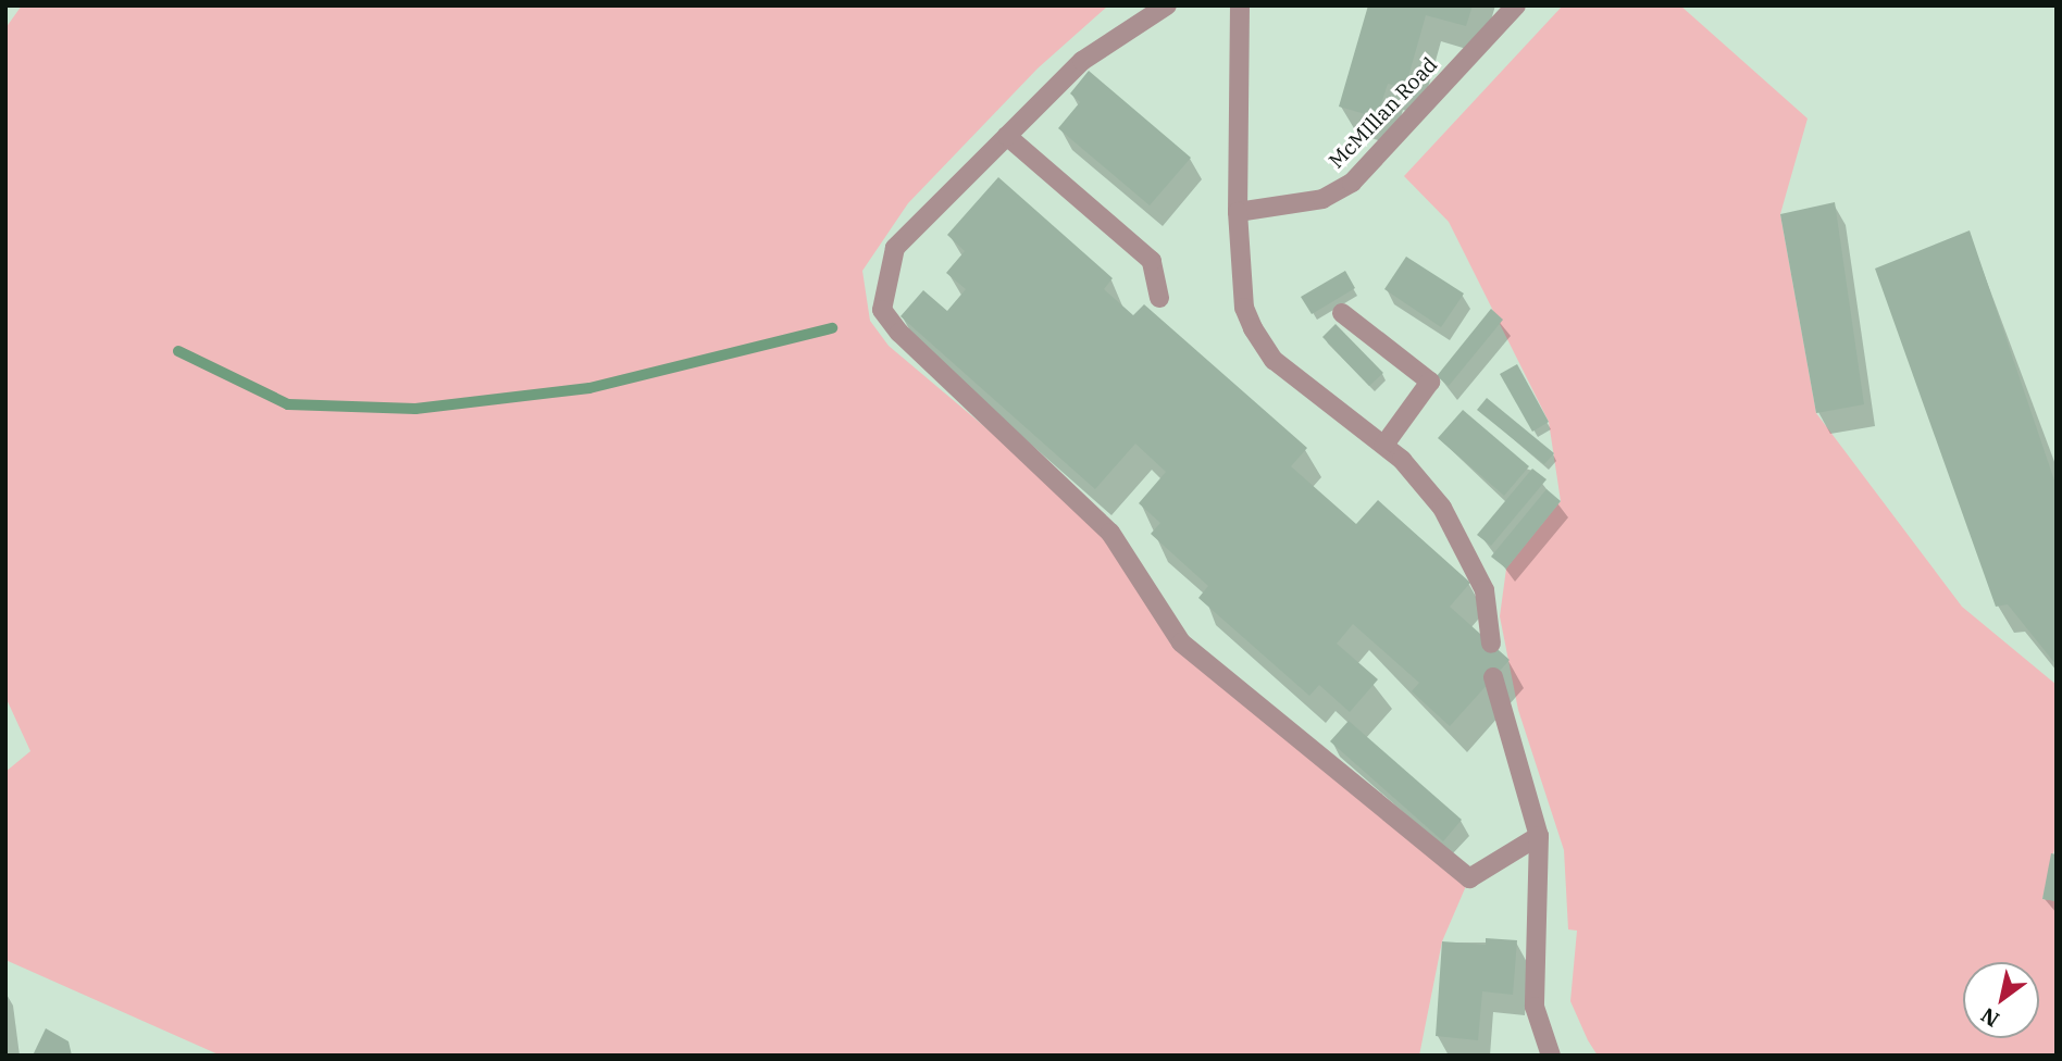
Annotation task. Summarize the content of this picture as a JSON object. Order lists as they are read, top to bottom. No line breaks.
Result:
{"streets":{"lane":["McMIllan Road"]},"north":"bottom left"}
